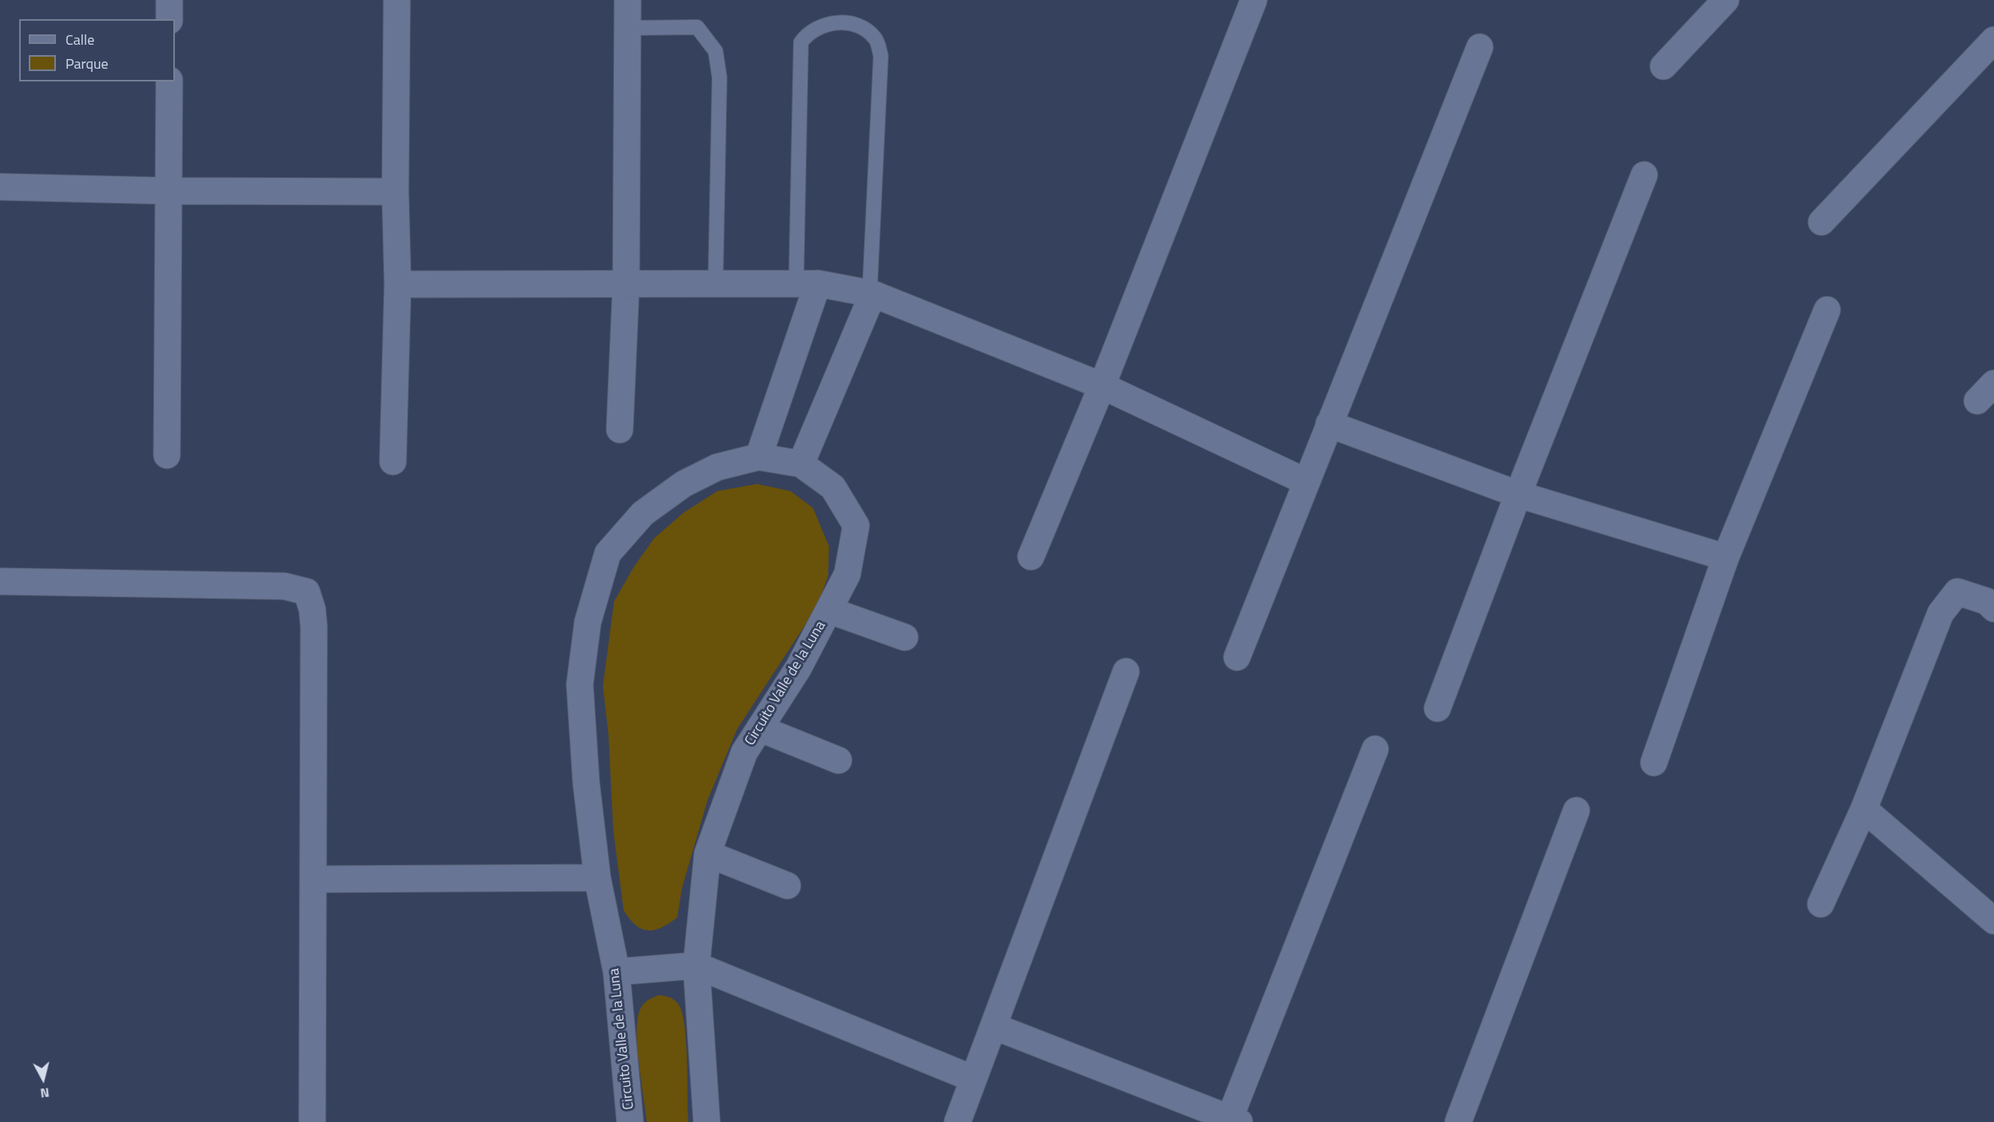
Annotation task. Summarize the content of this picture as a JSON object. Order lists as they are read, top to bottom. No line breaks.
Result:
{"streets":{"street":["Circuito Valle de la Luna"]},"legend":["Calle","Parque"],"north":"bottom"}
